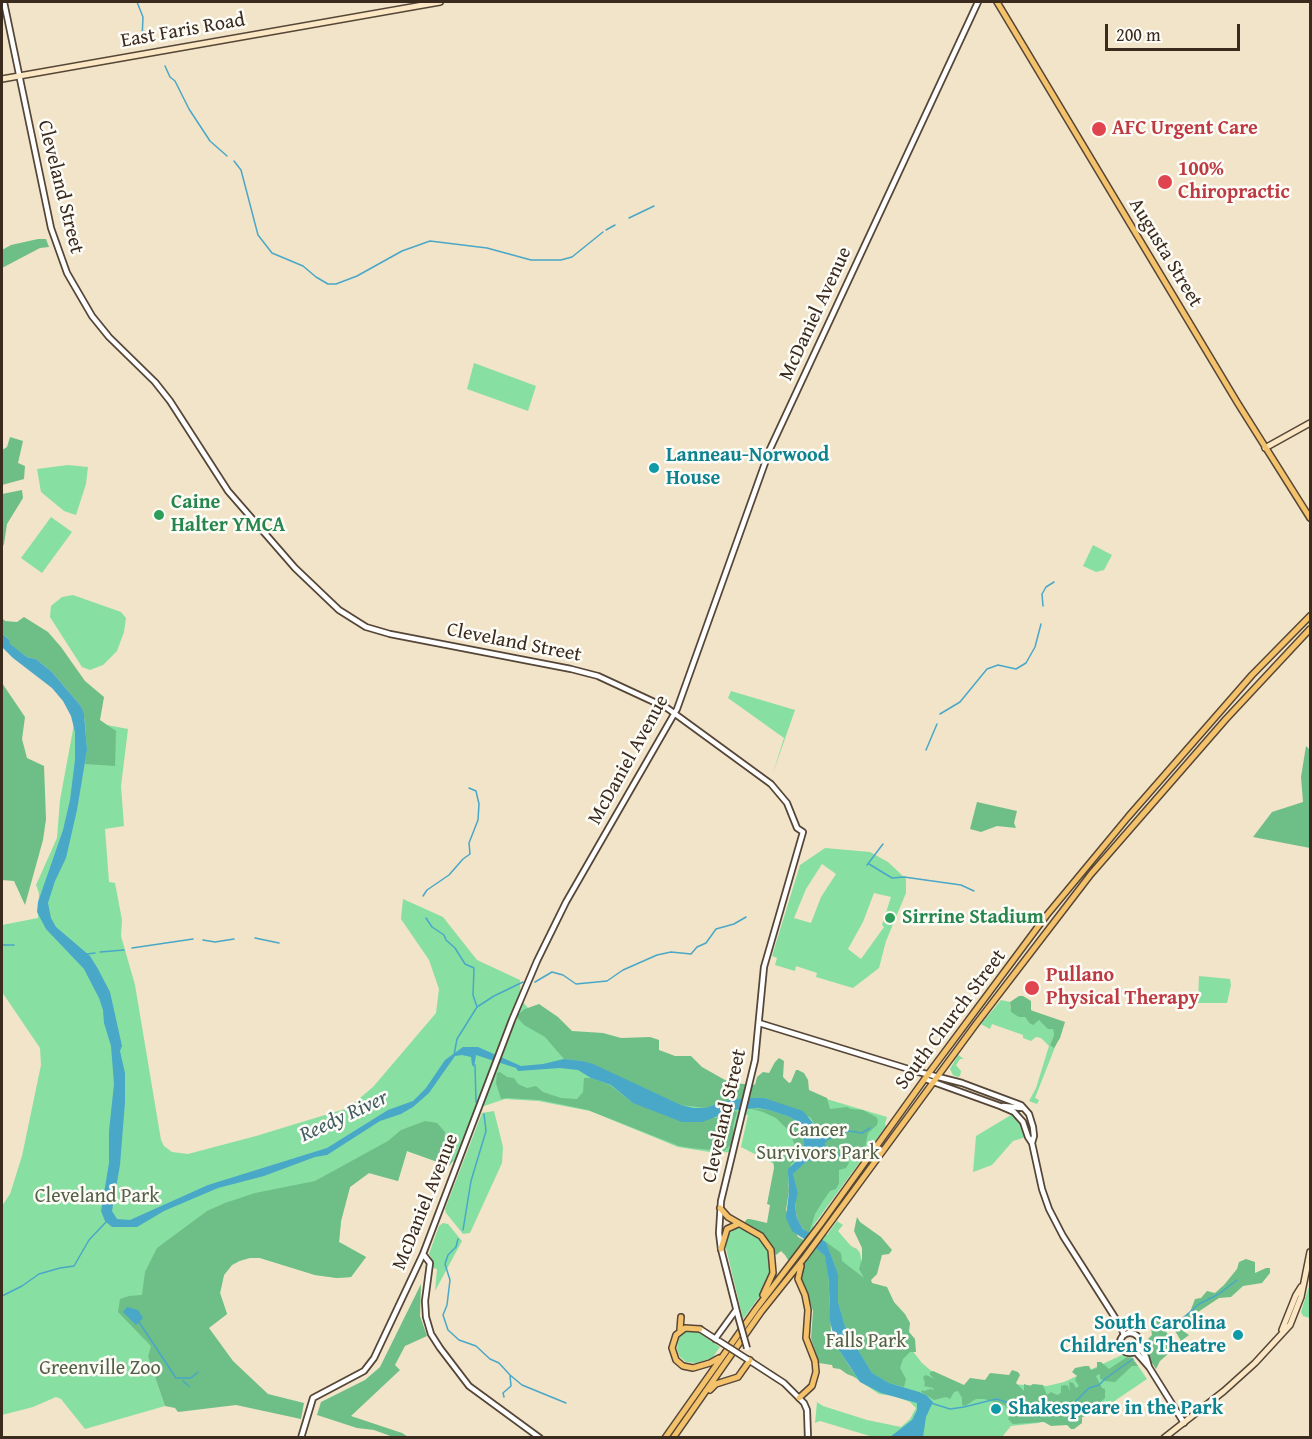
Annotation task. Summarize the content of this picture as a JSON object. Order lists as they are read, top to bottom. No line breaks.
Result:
{"streets":{"main road":["East Faris Road","Augusta Street","South Church Street"],"street":["Cleveland Street","McDaniel Avenue"]},"crossings":[["East Faris Road","Cleveland Street"],["Cleveland Street","McDaniel Avenue"]],"water":["Reedy River"],"parks":["Cancer Survivors Park","Cleveland Park","Falls Park","Greenville Zoo"],"places":["AFC Urgent Care","100% Chiropractic","Lanneau-Norwood House","Caine Halter YMCA","Sirrine Stadium","Pullano Physical Therapy","South Carolina Children's Theatre","Shakespeare in the Park"],"scale_bar":"200 m"}
